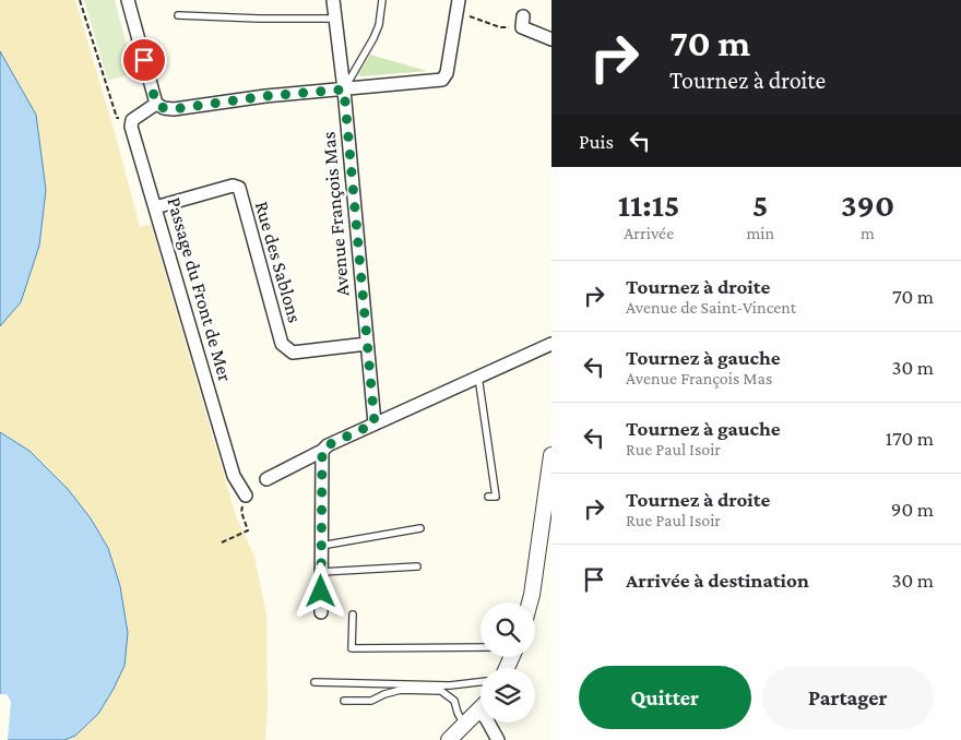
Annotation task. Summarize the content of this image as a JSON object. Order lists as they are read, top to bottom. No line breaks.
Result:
{"streets":{"street":["Avenue François Mas","Rue des Sablons","Passage du Front de Mer"]},"crossings":[["Avenue François Mas","Rue des Sablons"],["Rue des Sablons","Passage du Front de Mer"]],"page":{"turn":["70 m","Tournez à droite"],"then":"Puis","eta":["11:15","Arrivée","5","min","390","m"],"list":[{"name":"Tournez à droite","note":"Avenue de Saint-Vincent","value":"70 m"},{"name":"Tournez à gauche","note":"Avenue François Mas","value":"30 m"},{"name":"Tournez à gauche","note":"Rue Paul Isoir","value":"170 m"},{"name":"Tournez à droite","note":"Rue Paul Isoir","value":"90 m"},{"name":"Arrivée à destination","value":"30 m"}],"buttons":["Quitter","Partager"]}}
